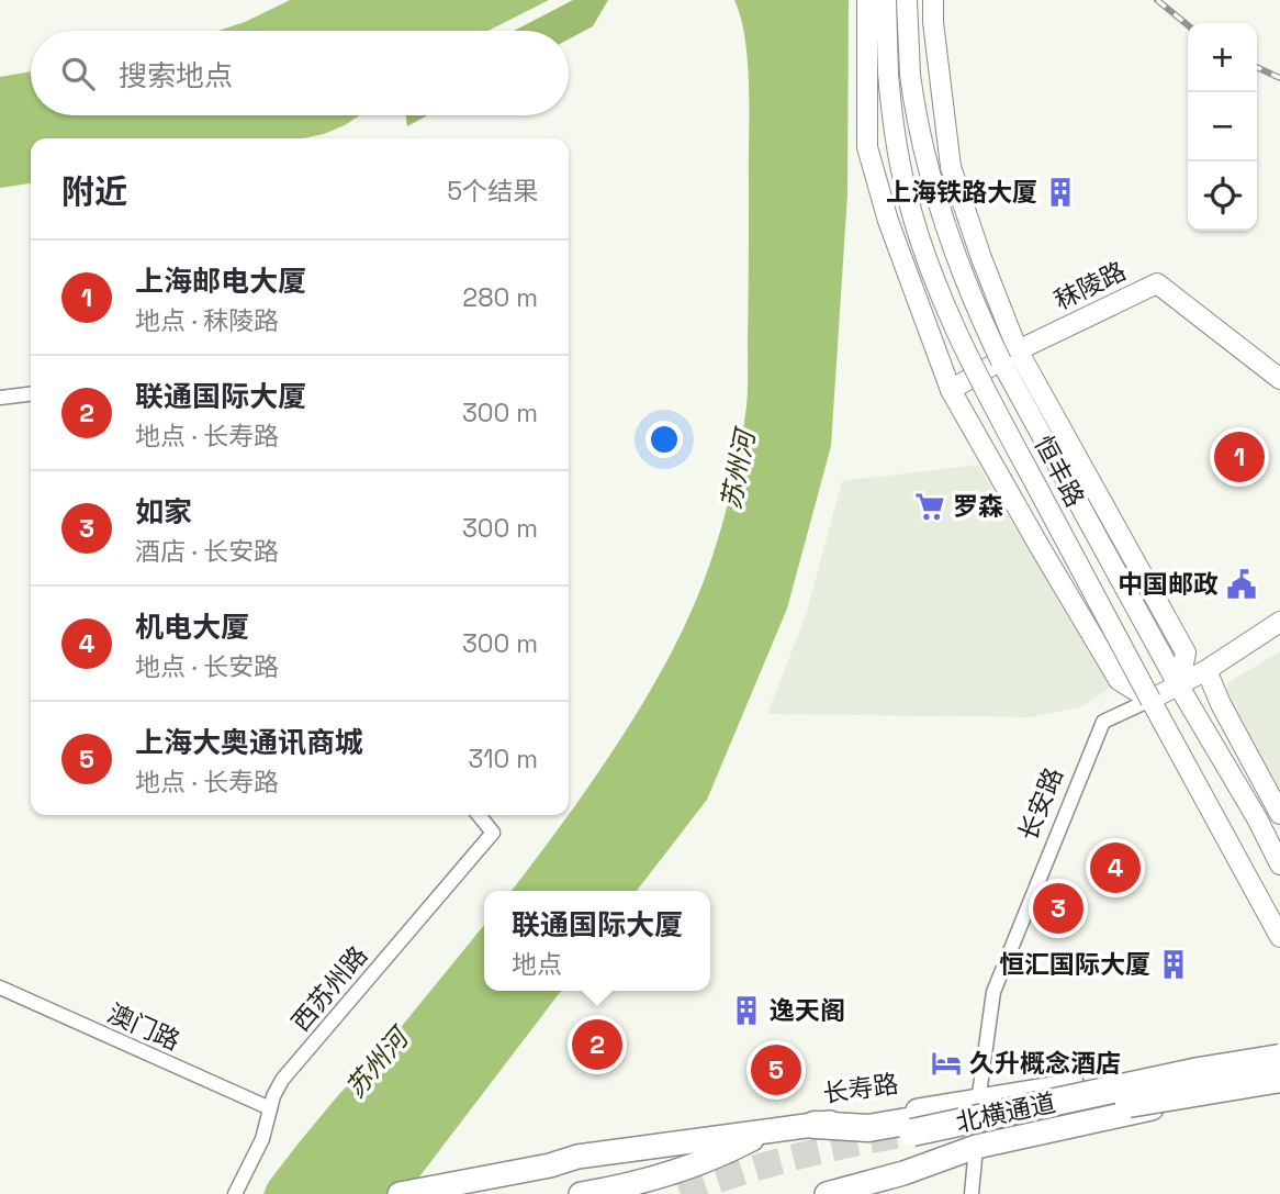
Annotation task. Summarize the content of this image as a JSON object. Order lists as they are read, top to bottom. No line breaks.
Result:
{"streets":{"highway":["北横通道"],"main road":["秣陵路","恒丰路","长安路","长寿路"],"street":["西苏州路","澳门路"]},"crossings":[["恒丰路","长安路"],["西苏州路","澳门路"]],"water":["苏州河"],"places":{"building":["上海铁路大厦","恒汇国际大厦","逸天阁"],"supermarket":["罗森"],"public building":["中国邮政"],"hotel":["久升概念酒店"]},"page":{"map_buttons":["+","−"],"search":"搜索地点","heading":["附近","5个结果"],"list":[{"mark":"1","name":"上海邮电大厦","note":"地点 · 秣陵路","value":"280 m"},{"mark":"2","name":"联通国际大厦","note":"地点 · 长寿路","value":"300 m"},{"mark":"3","name":"如家","note":"酒店 · 长安路","value":"300 m"},{"mark":"4","name":"机电大厦","note":"地点 · 长安路","value":"300 m"},{"mark":"5","name":"上海大奥通讯商城","note":"地点 · 长寿路","value":"310 m"}],"pins":["1","4","3","2","5"],"popup":["联通国际大厦","地点"]}}
